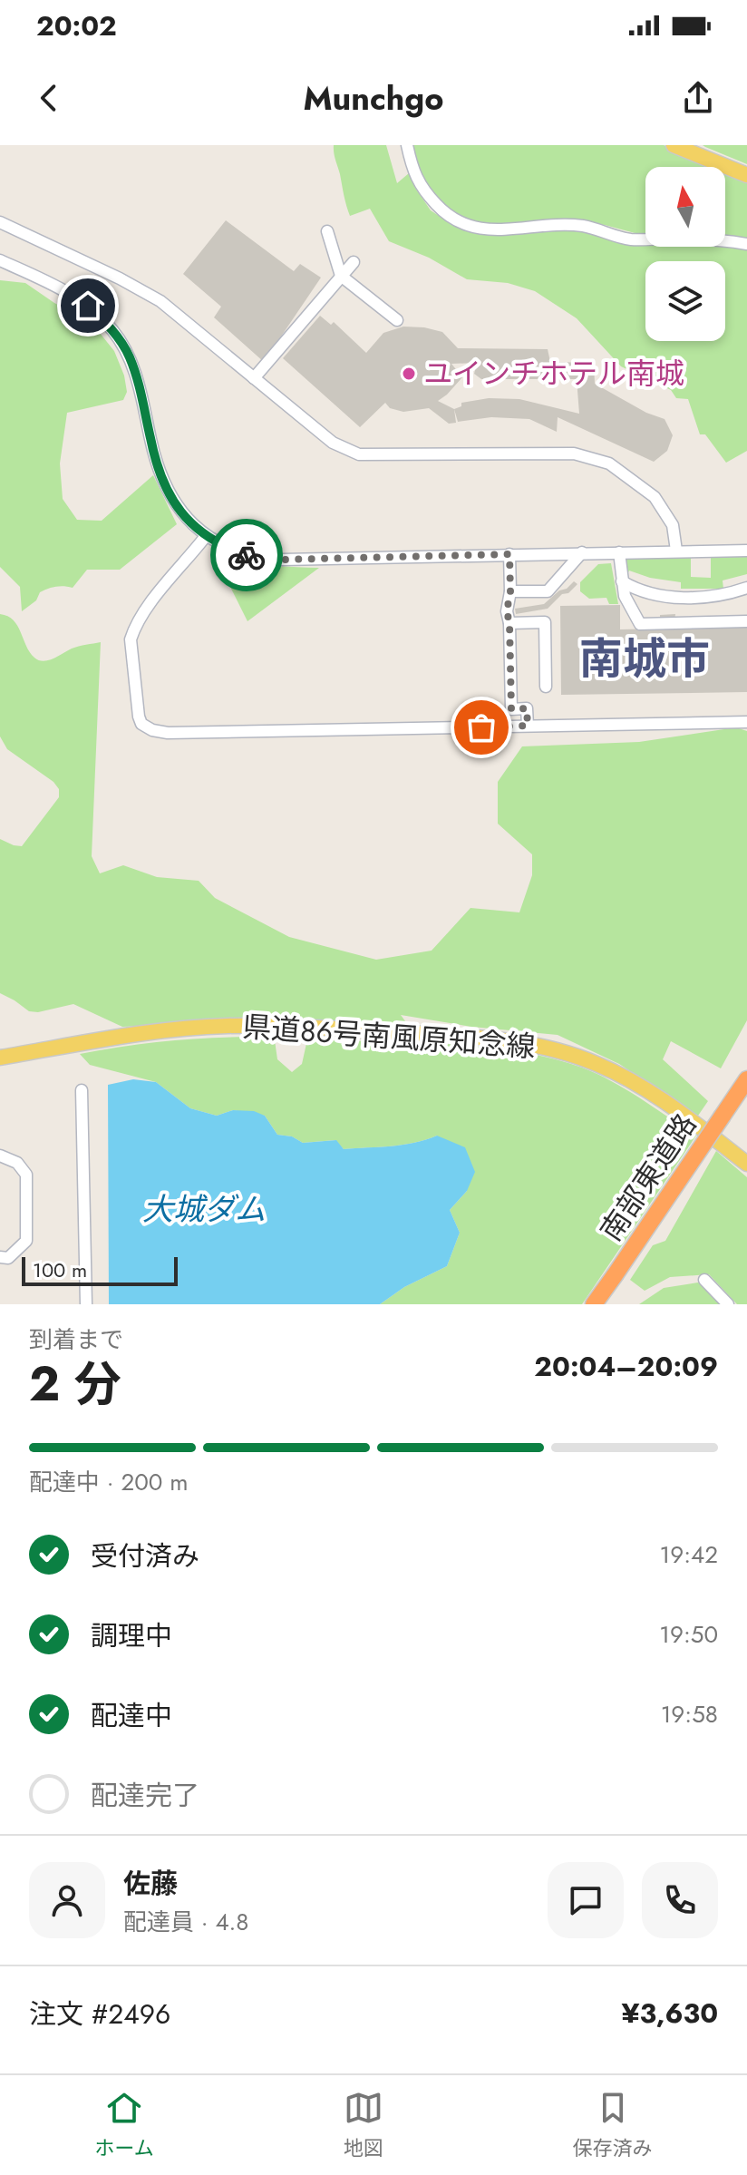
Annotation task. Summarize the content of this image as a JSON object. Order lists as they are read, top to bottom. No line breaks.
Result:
{"streets":{"highway":["南部東道路"],"main road":["県道86号南風原知念線"]},"districts":["南城市"],"water":["大城ダム"],"places":["ユインチホテル南城"],"scale_bar":"100 m","north":"top","page":{"status":"20:02","header":"Munchgo","scale":"100 m","heading":["2 分","到着まで","20:04–20:09"],"panel":["佐藤","配達員 · 4.8","注文 #2496","¥3,630"],"bar":"配達中 · 200 m","list":[["受付済み","19:42"],["調理中","19:50"],["配達中","19:58"],"配達完了"],"tabs":["ホーム","地図","保存済み"]}}
